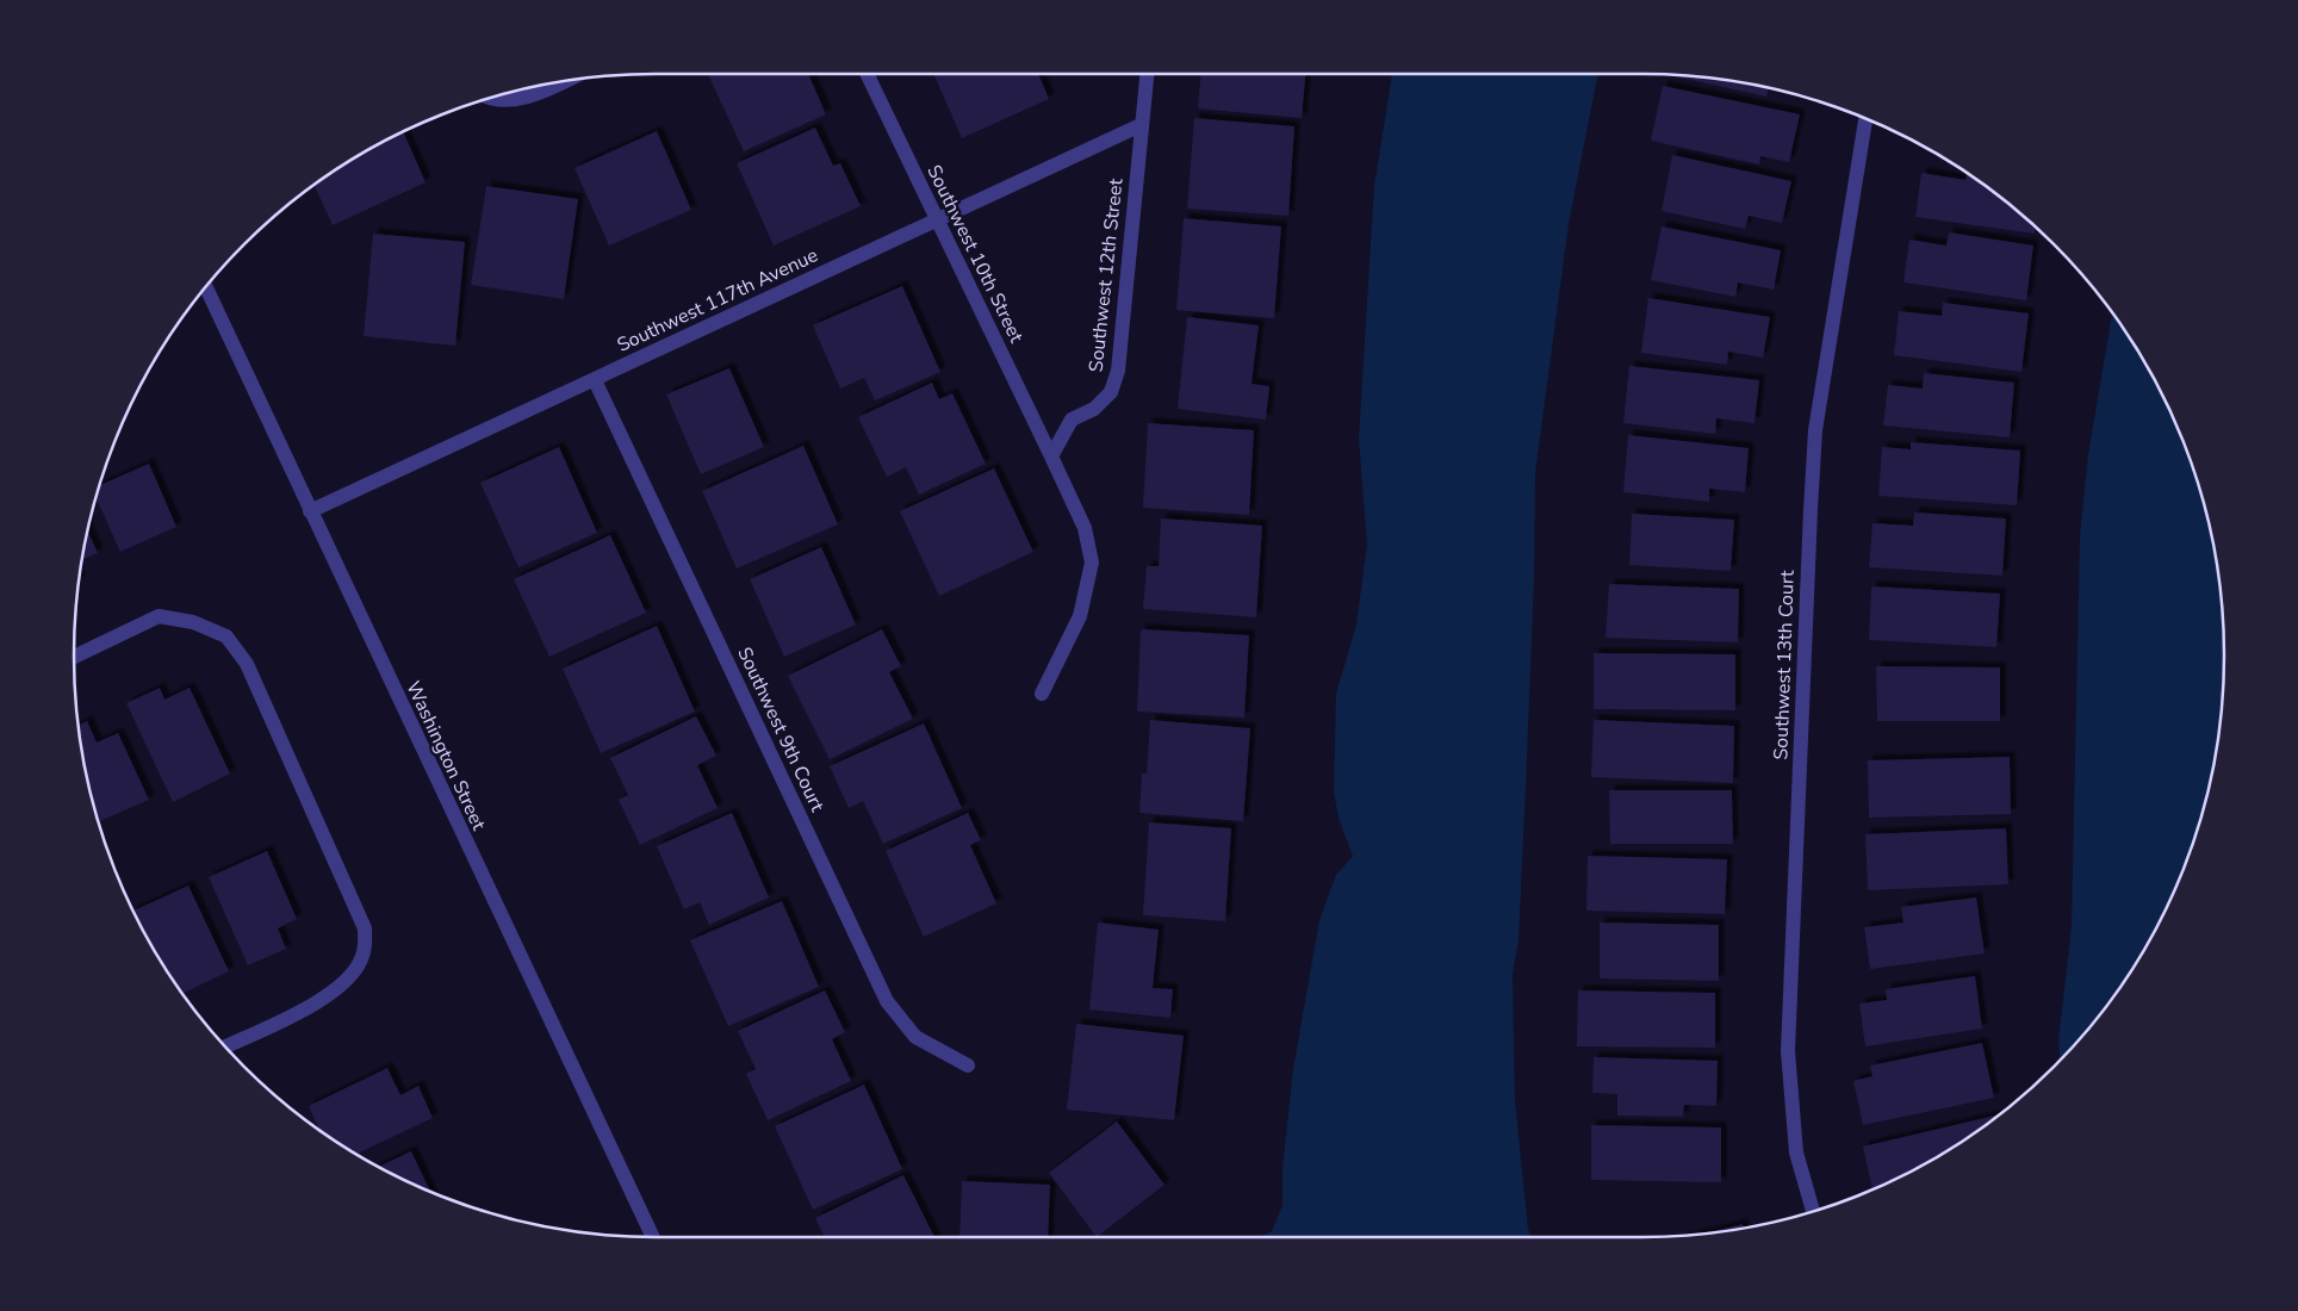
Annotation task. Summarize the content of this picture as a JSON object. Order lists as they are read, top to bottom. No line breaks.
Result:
{"streets":{"street":["Southwest 10th Street","Southwest 12th Street","Southwest 117th Avenue","Southwest 13th Court","Southwest 9th Court","Washington Street"]},"crossings":[["Southwest 10th Street","Southwest 12th Street"],["Southwest 10th Street","Southwest 117th Avenue"],["Southwest 12th Street","Southwest 117th Avenue"],["Southwest 117th Avenue","Southwest 9th Court"],["Southwest 117th Avenue","Washington Street"]]}
